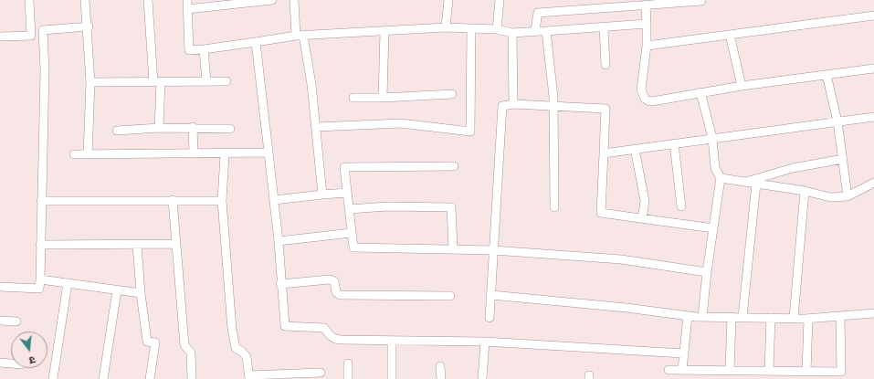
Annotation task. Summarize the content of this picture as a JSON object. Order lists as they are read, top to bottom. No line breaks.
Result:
{"north":"bottom"}
